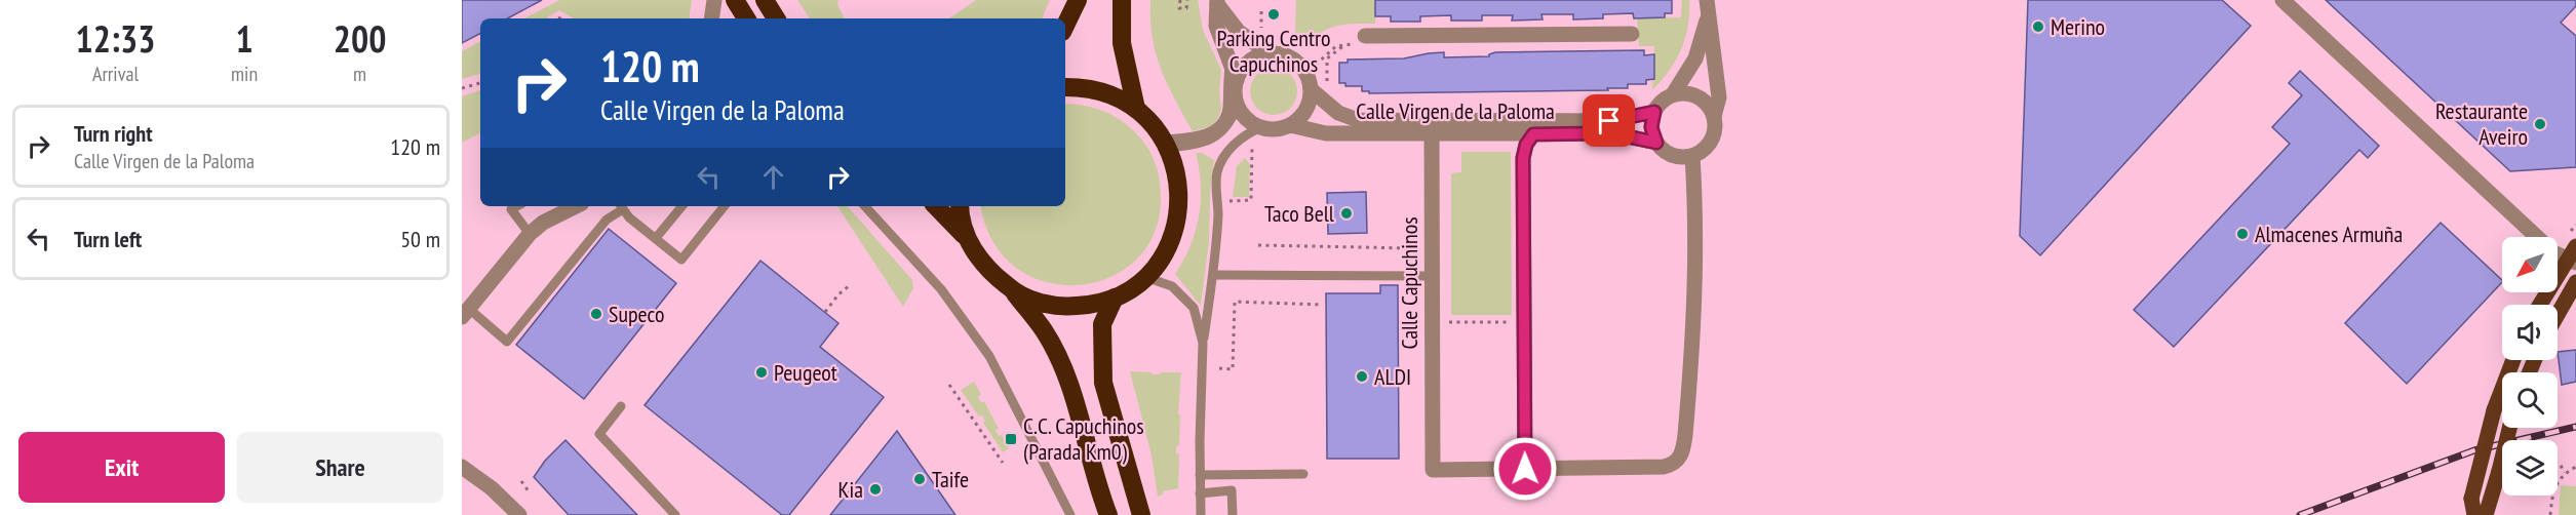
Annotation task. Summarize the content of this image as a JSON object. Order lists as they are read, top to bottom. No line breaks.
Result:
{"streets":{"street":["Calle Virgen de la Paloma","Calle Capuchinos"]},"crossings":[["Calle Virgen de la Paloma","Calle Capuchinos"]],"places":{"other":["Parking Centro Capuchinos","Merino","Restaurante Aveiro","Taco Bell","Almacenes Armuña","Supeco","Peugeot","ALDI","Taife","Kia"],"transit":["C.C. Capuchinos (Parada Km0)"]},"north":"bottom left","page":{"eta":["12:33","Arrival","1","min","200","m"],"turn":["120 m","Calle Virgen de la Paloma"],"list":[{"name":"Turn right","note":"Calle Virgen de la Paloma","value":"120 m"},{"name":"Turn left","value":"50 m"}],"buttons":["Exit","Share"]}}
